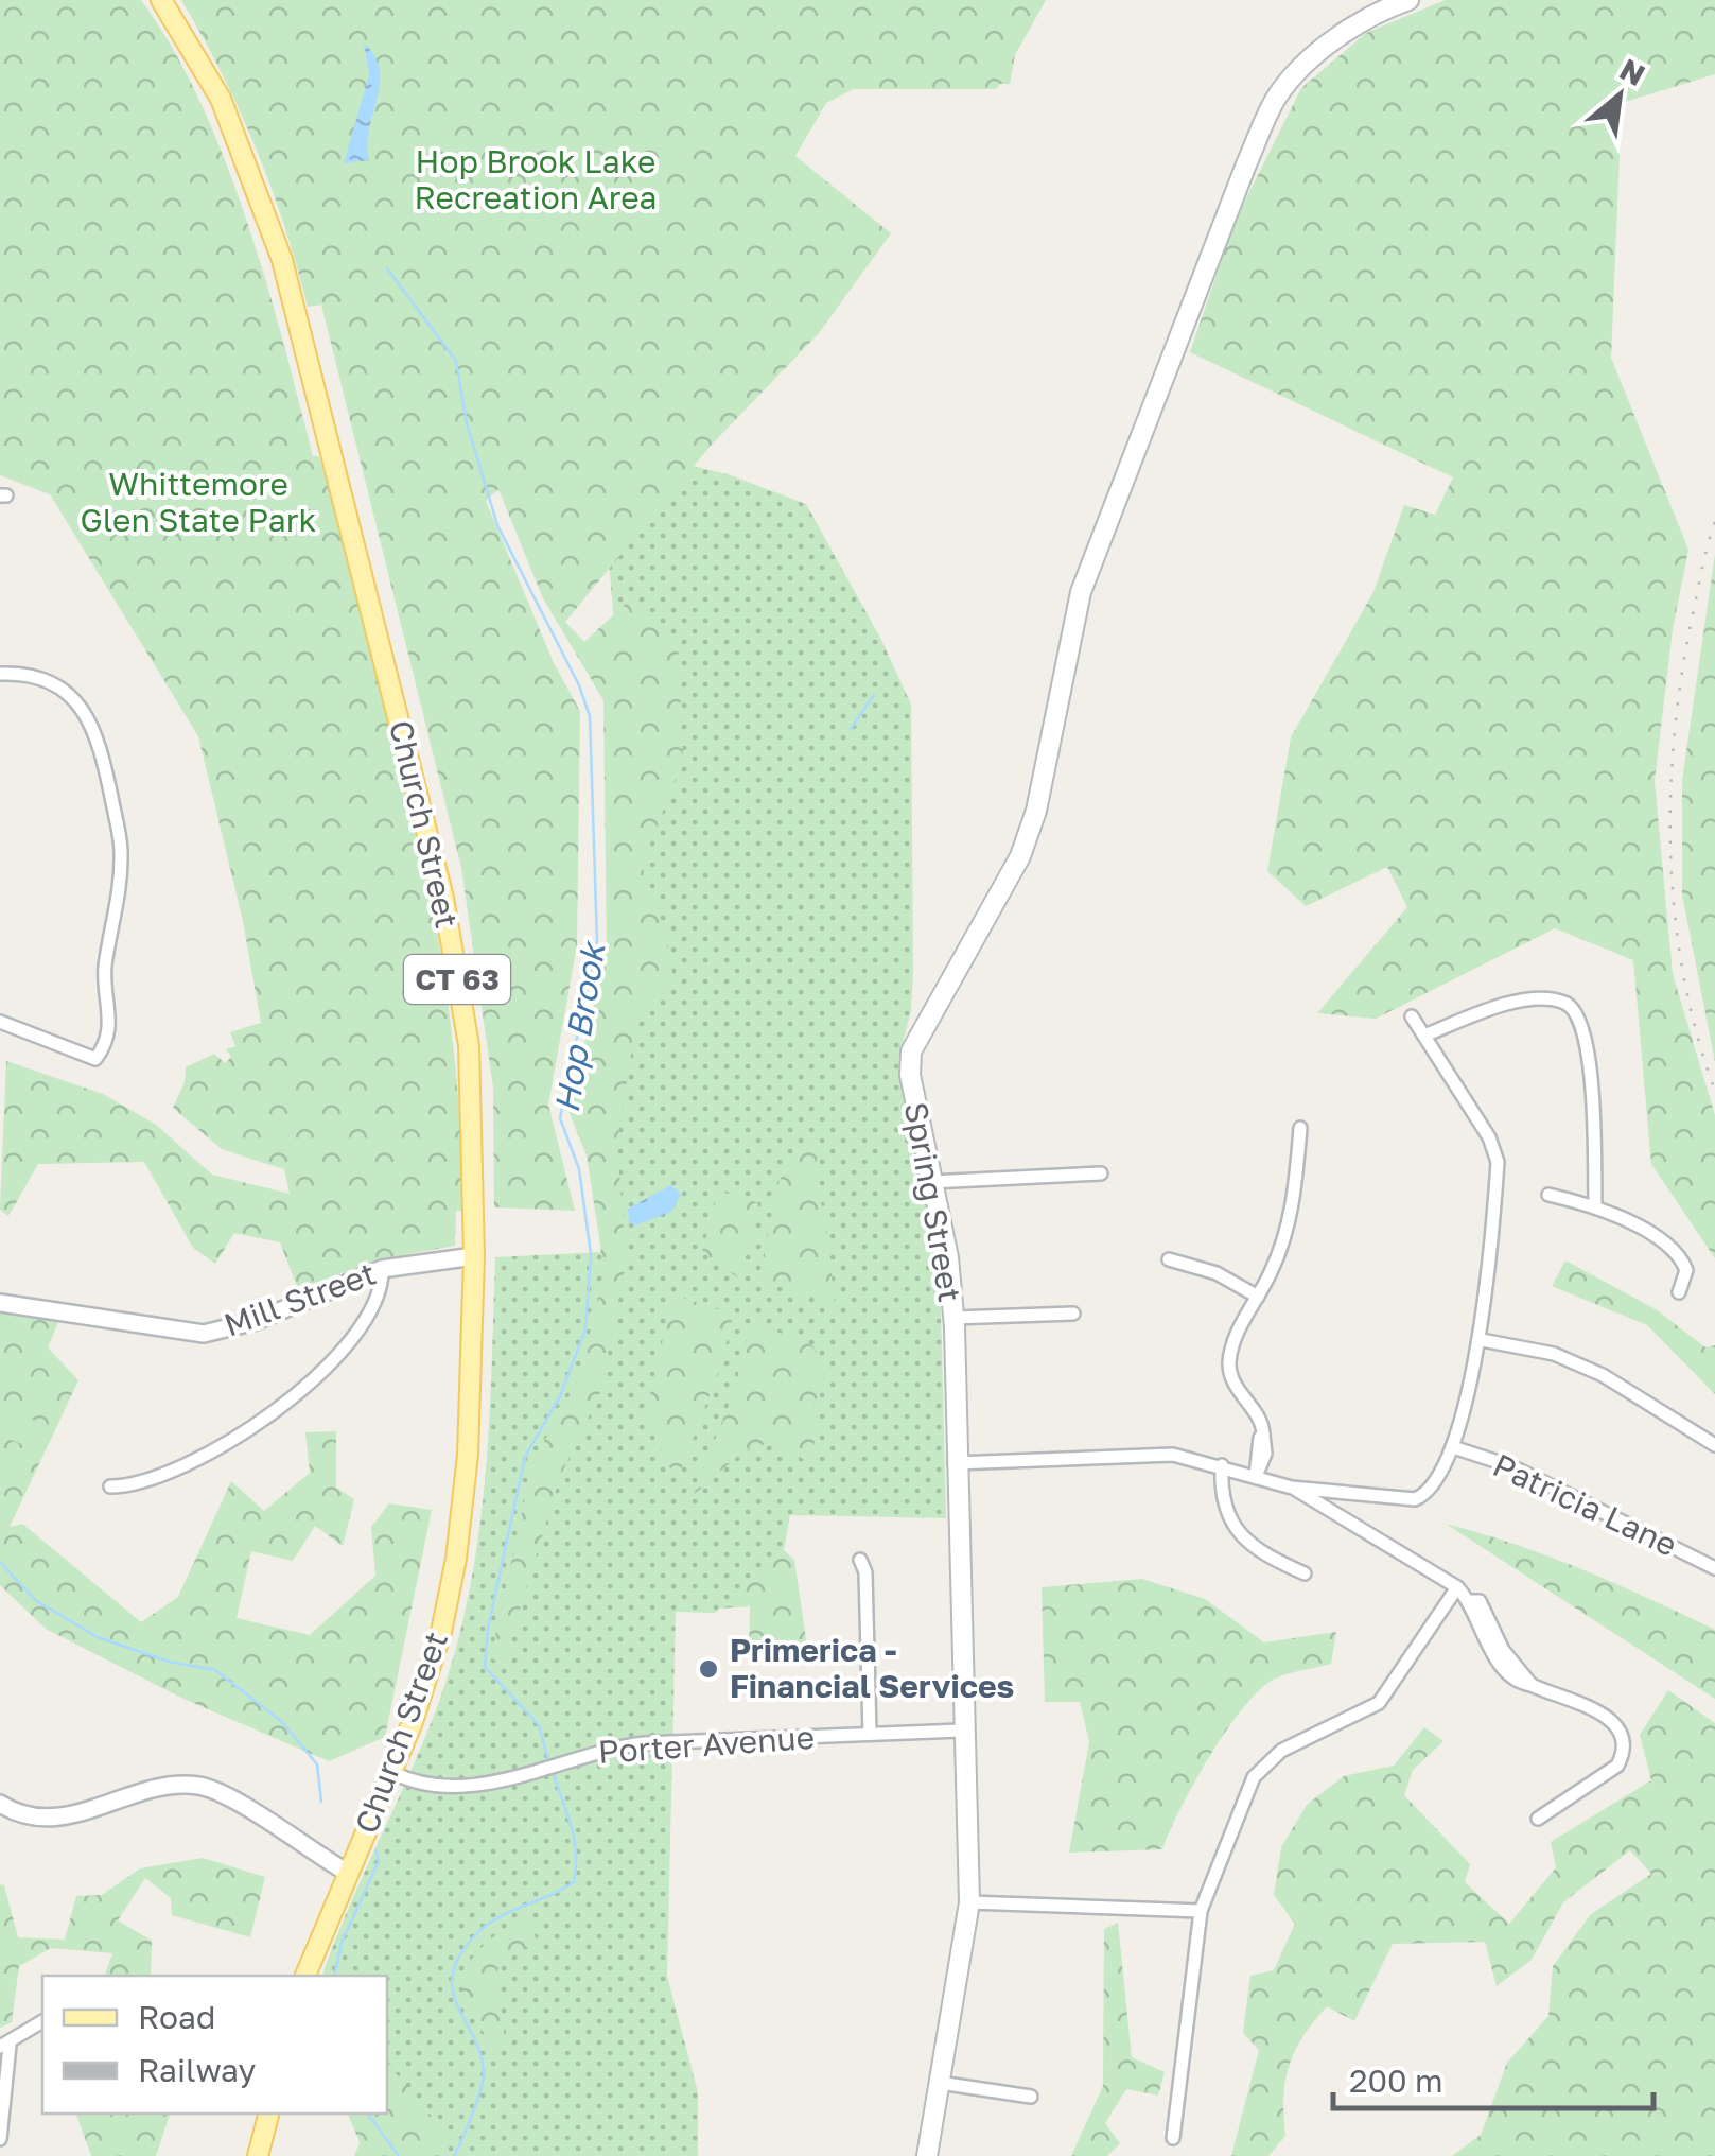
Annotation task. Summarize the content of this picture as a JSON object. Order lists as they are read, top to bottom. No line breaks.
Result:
{"streets":{"main road":["Church Street","CT 63","Spring Street"],"street":["Mill Street","Patricia Lane","Porter Avenue"]},"crossings":[["Church Street","Mill Street"],["Church Street","Porter Avenue"],["Spring Street","Porter Avenue"]],"water":["Hop Brook"],"parks":["Hop Brook Lake Recreation Area","Whittemore Glen State Park"],"places":["Primerica - Financial Services"],"legend":["Road","Railway"],"scale_bar":"200 m","north":"top right"}
